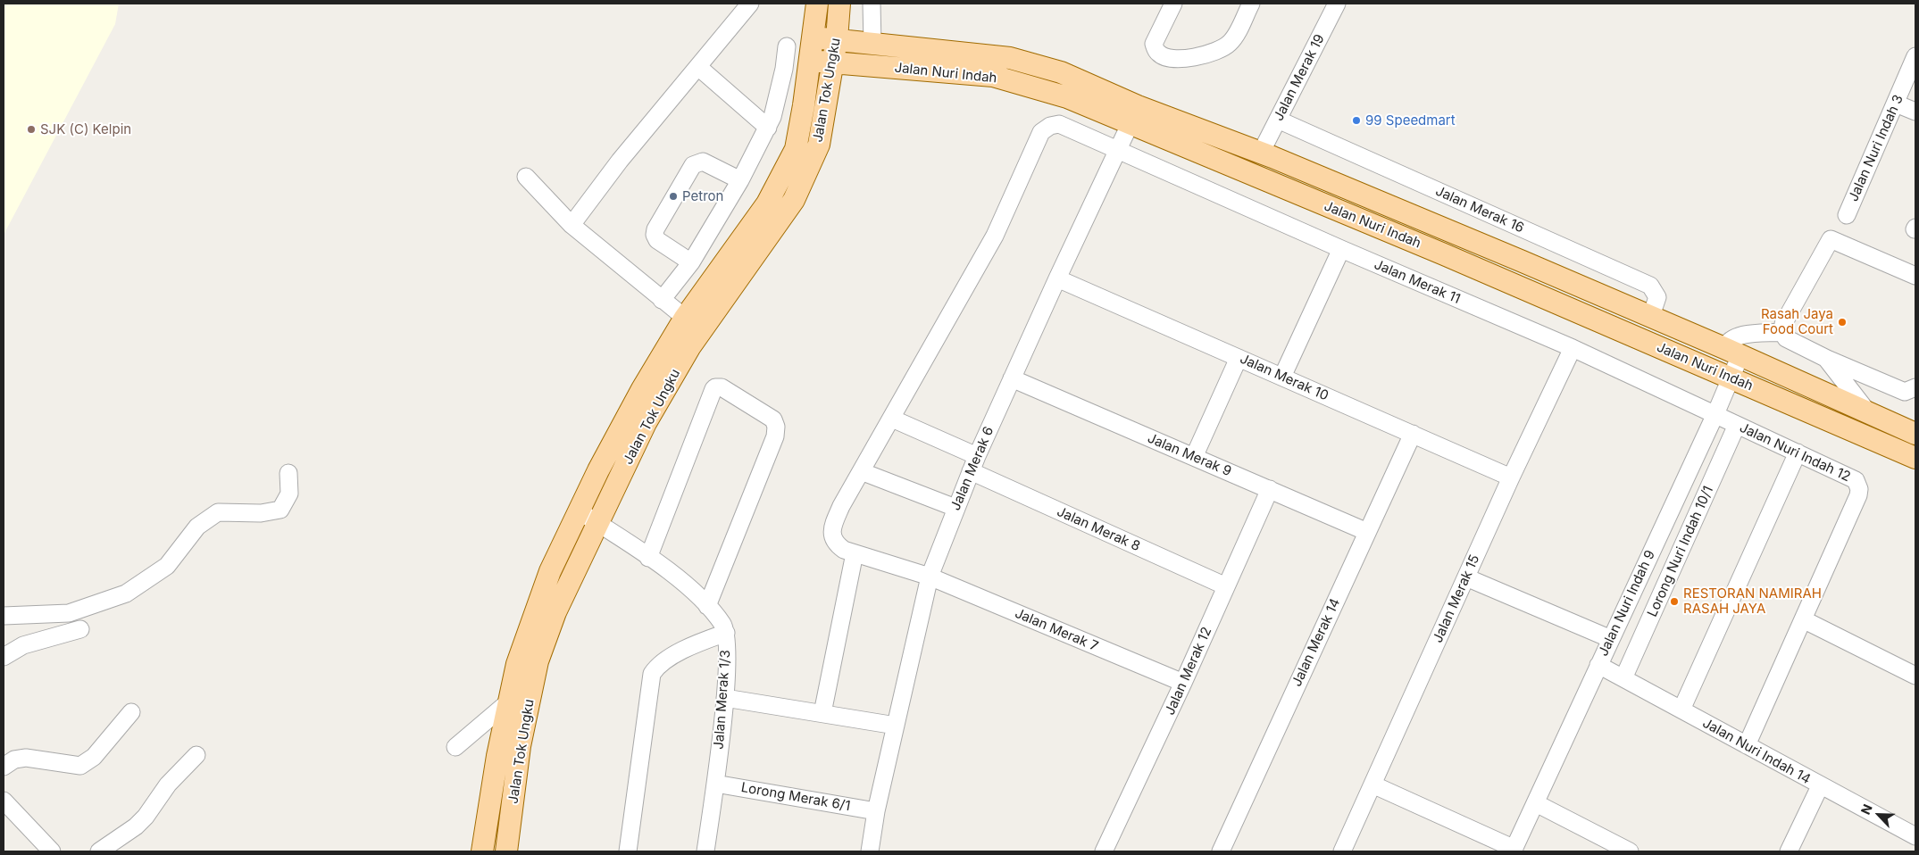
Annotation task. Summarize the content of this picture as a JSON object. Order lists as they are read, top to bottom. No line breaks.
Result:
{"streets":{"main road":["Jalan Nuri Indah","Jalan Tok Ungku"],"street":["Jalan Merak 19","Jalan Nuri Indah 3","Jalan Merak 16","Jalan Merak 11","Jalan Merak 10","Jalan Nuri Indah 12","Jalan Merak 9","Jalan Merak 6","Jalan Merak 8","Lorong Nuri Indah 10/1","Jalan Merak 15","Jalan Nuri Indah 9","Jalan Merak 7","Jalan Merak 14","Jalan Merak 12","Jalan Merak 1/3","Jalan Nuri Indah 14","Lorong Merak 6/1"]},"crossings":[["Jalan Nuri Indah","Jalan Merak 19"],["Jalan Nuri Indah","Jalan Tok Ungku"],["Jalan Nuri Indah","Jalan Merak 16"],["Jalan Nuri Indah","Jalan Merak 6"],["Jalan Nuri Indah","Jalan Nuri Indah 9"],["Jalan Merak 19","Jalan Merak 16"],["Jalan Tok Ungku","Jalan Merak 1/3"],["Jalan Merak 11","Jalan Nuri Indah 12"],["Jalan Merak 11","Jalan Merak 6"],["Jalan Merak 11","Jalan Merak 8"],["Jalan Merak 11","Jalan Merak 15"],["Jalan Merak 11","Jalan Nuri Indah 9"],["Jalan Merak 11","Jalan Merak 7"],["Jalan Merak 10","Jalan Merak 6"],["Jalan Merak 10","Jalan Merak 15"],["Jalan Merak 10","Jalan Merak 14"],["Jalan Nuri Indah 12","Lorong Nuri Indah 10/1"],["Jalan Nuri Indah 12","Jalan Nuri Indah 9"],["Jalan Nuri Indah 12","Jalan Nuri Indah 14"],["Jalan Merak 9","Jalan Merak 6"],["Jalan Merak 9","Jalan Merak 14"],["Jalan Merak 9","Jalan Merak 12"],["Jalan Merak 6","Jalan Merak 8"],["Jalan Merak 6","Jalan Merak 7"],["Jalan Merak 6","Lorong Merak 6/1"],["Jalan Merak 8","Jalan Merak 12"],["Lorong Nuri Indah 10/1","Jalan Nuri Indah 14"],["Jalan Nuri Indah 9","Jalan Nuri Indah 14"],["Jalan Merak 7","Jalan Merak 12"],["Jalan Merak 1/3","Lorong Merak 6/1"]],"places":["99 Speedmart","SJK (C) Kelpin","Petron","Rasah Jaya Food Court","RESTORAN NAMIRAH RASAH JAYA"],"north":"top left"}
